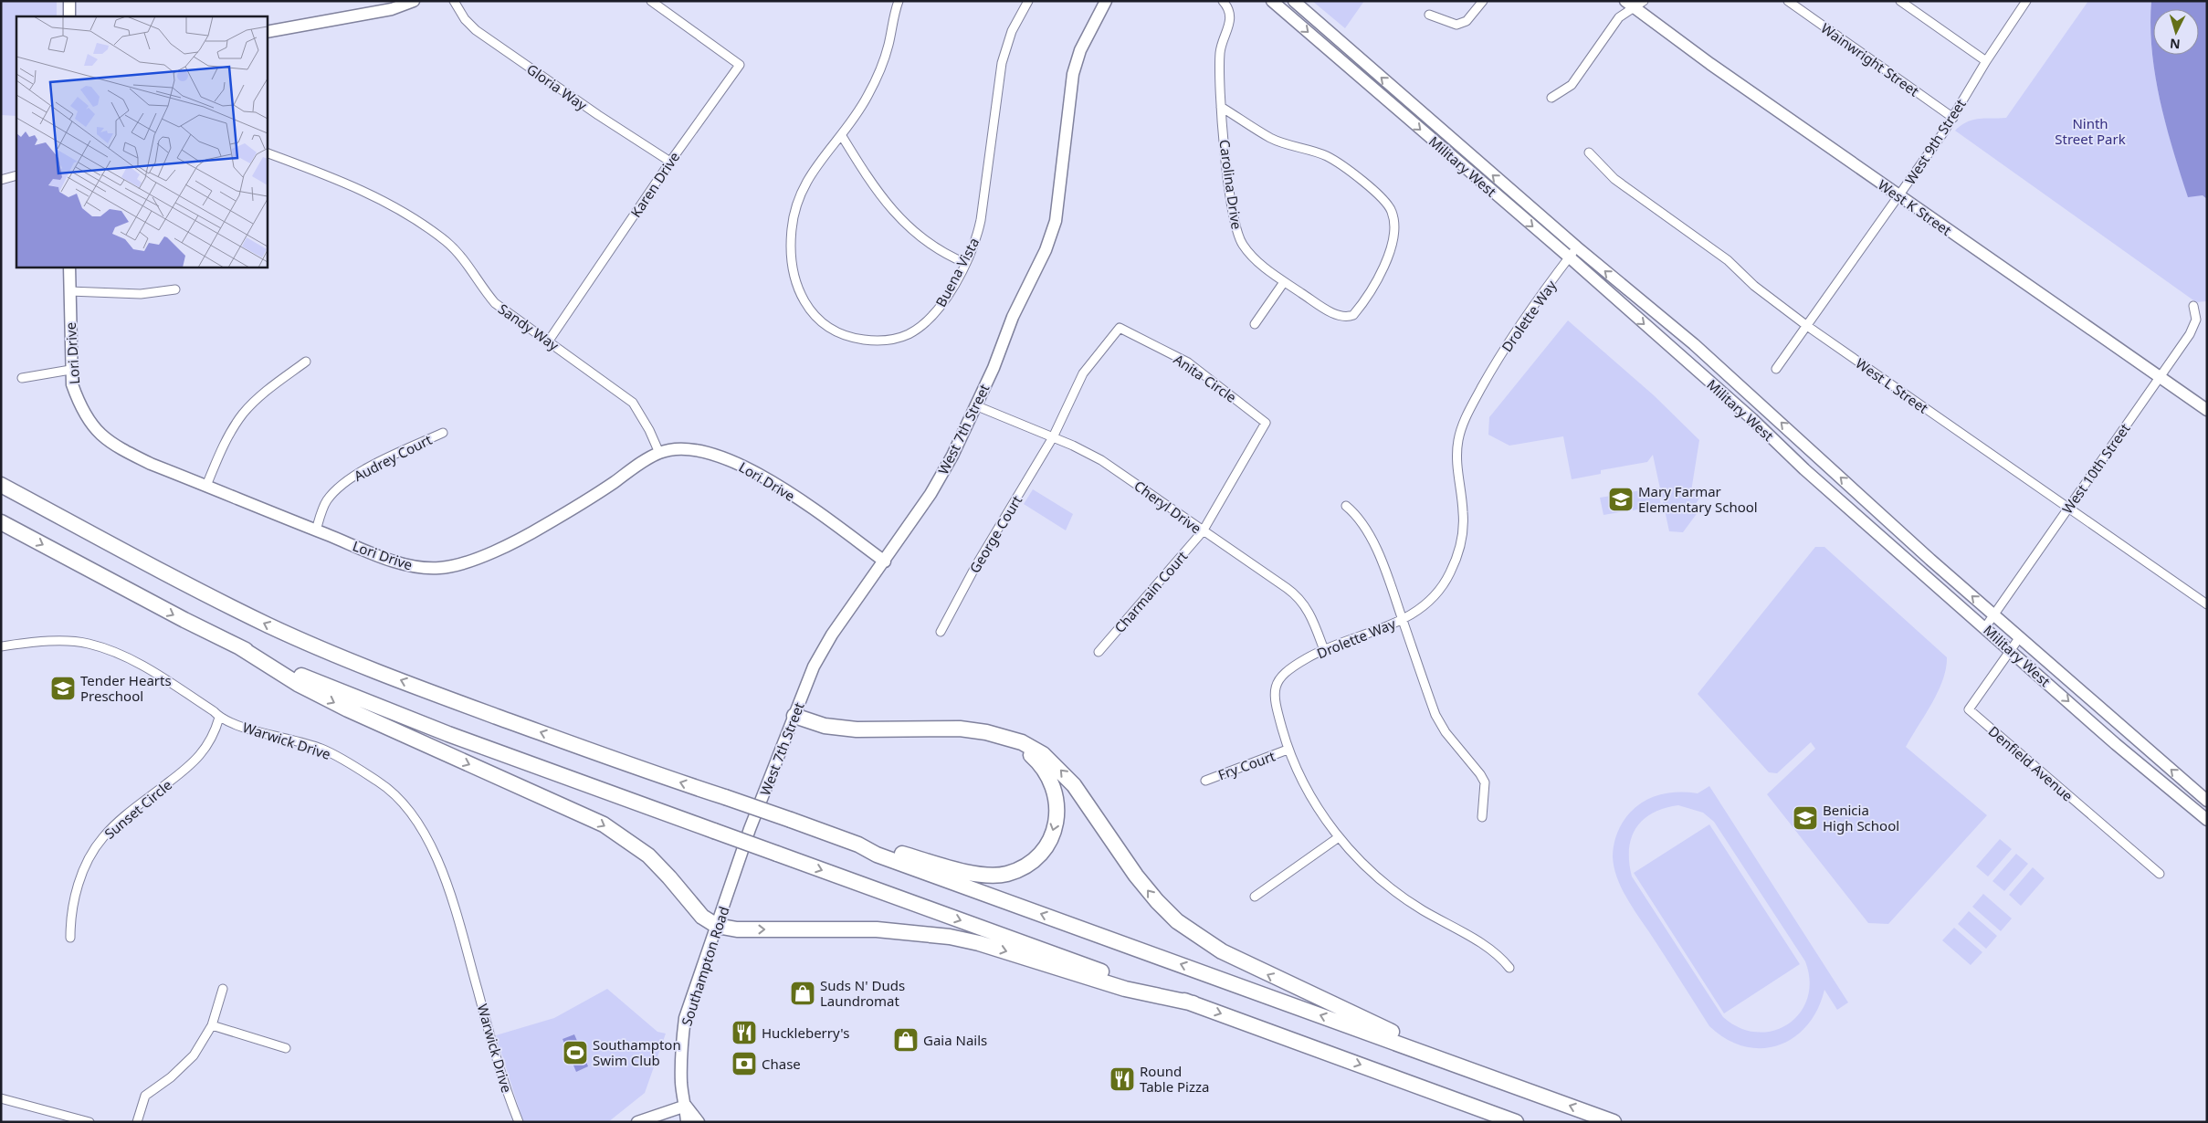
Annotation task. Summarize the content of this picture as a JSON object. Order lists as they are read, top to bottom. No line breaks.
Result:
{"streets":{"street":["Wainwright Street","Gloria Way","West 9th Street","Military West","Karen Drive","Carolina Drive","West K Street","Buena Vista","Drolette Way","Sandy Way","Lori Drive","Anita Circle","West L Street","West 7th Street","Audrey Court","West 10th Street","Cheryl Drive","George Court","Charmain Court","Warwick Drive","Denfield Avenue","Fry Court","Sunset Circle","Southampton Road"]},"crossings":[["Wainwright Street","West 9th Street"],["Gloria Way","Karen Drive"],["West 9th Street","West K Street"],["West 9th Street","West L Street"],["Military West","Drolette Way"],["Military West","West 10th Street"],["Military West","Denfield Avenue"],["Karen Drive","Sandy Way"],["West K Street","West 10th Street"],["Drolette Way","Cheryl Drive"],["Drolette Way","Fry Court"],["Sandy Way","Lori Drive"],["Lori Drive","West 7th Street"],["Lori Drive","Audrey Court"],["Anita Circle","Cheryl Drive"],["Anita Circle","George Court"],["Anita Circle","Charmain Court"],["West L Street","West 10th Street"],["West 7th Street","Cheryl Drive"],["West 7th Street","Southampton Road"],["Cheryl Drive","George Court"],["Cheryl Drive","Charmain Court"],["Warwick Drive","Sunset Circle"]],"parks":["Ninth Street Park"],"places":{"school or university":["Mary Farmar Elementary School","Tender Hearts Preschool","Benicia High School"],"shop":["Suds N' Duds Laundromat","Gaia Nails"],"restaurant":["Huckleberry's","Round Table Pizza"],"sports":["Southampton Swim Club"],"bank":["Chase"]},"north":"bottom"}
